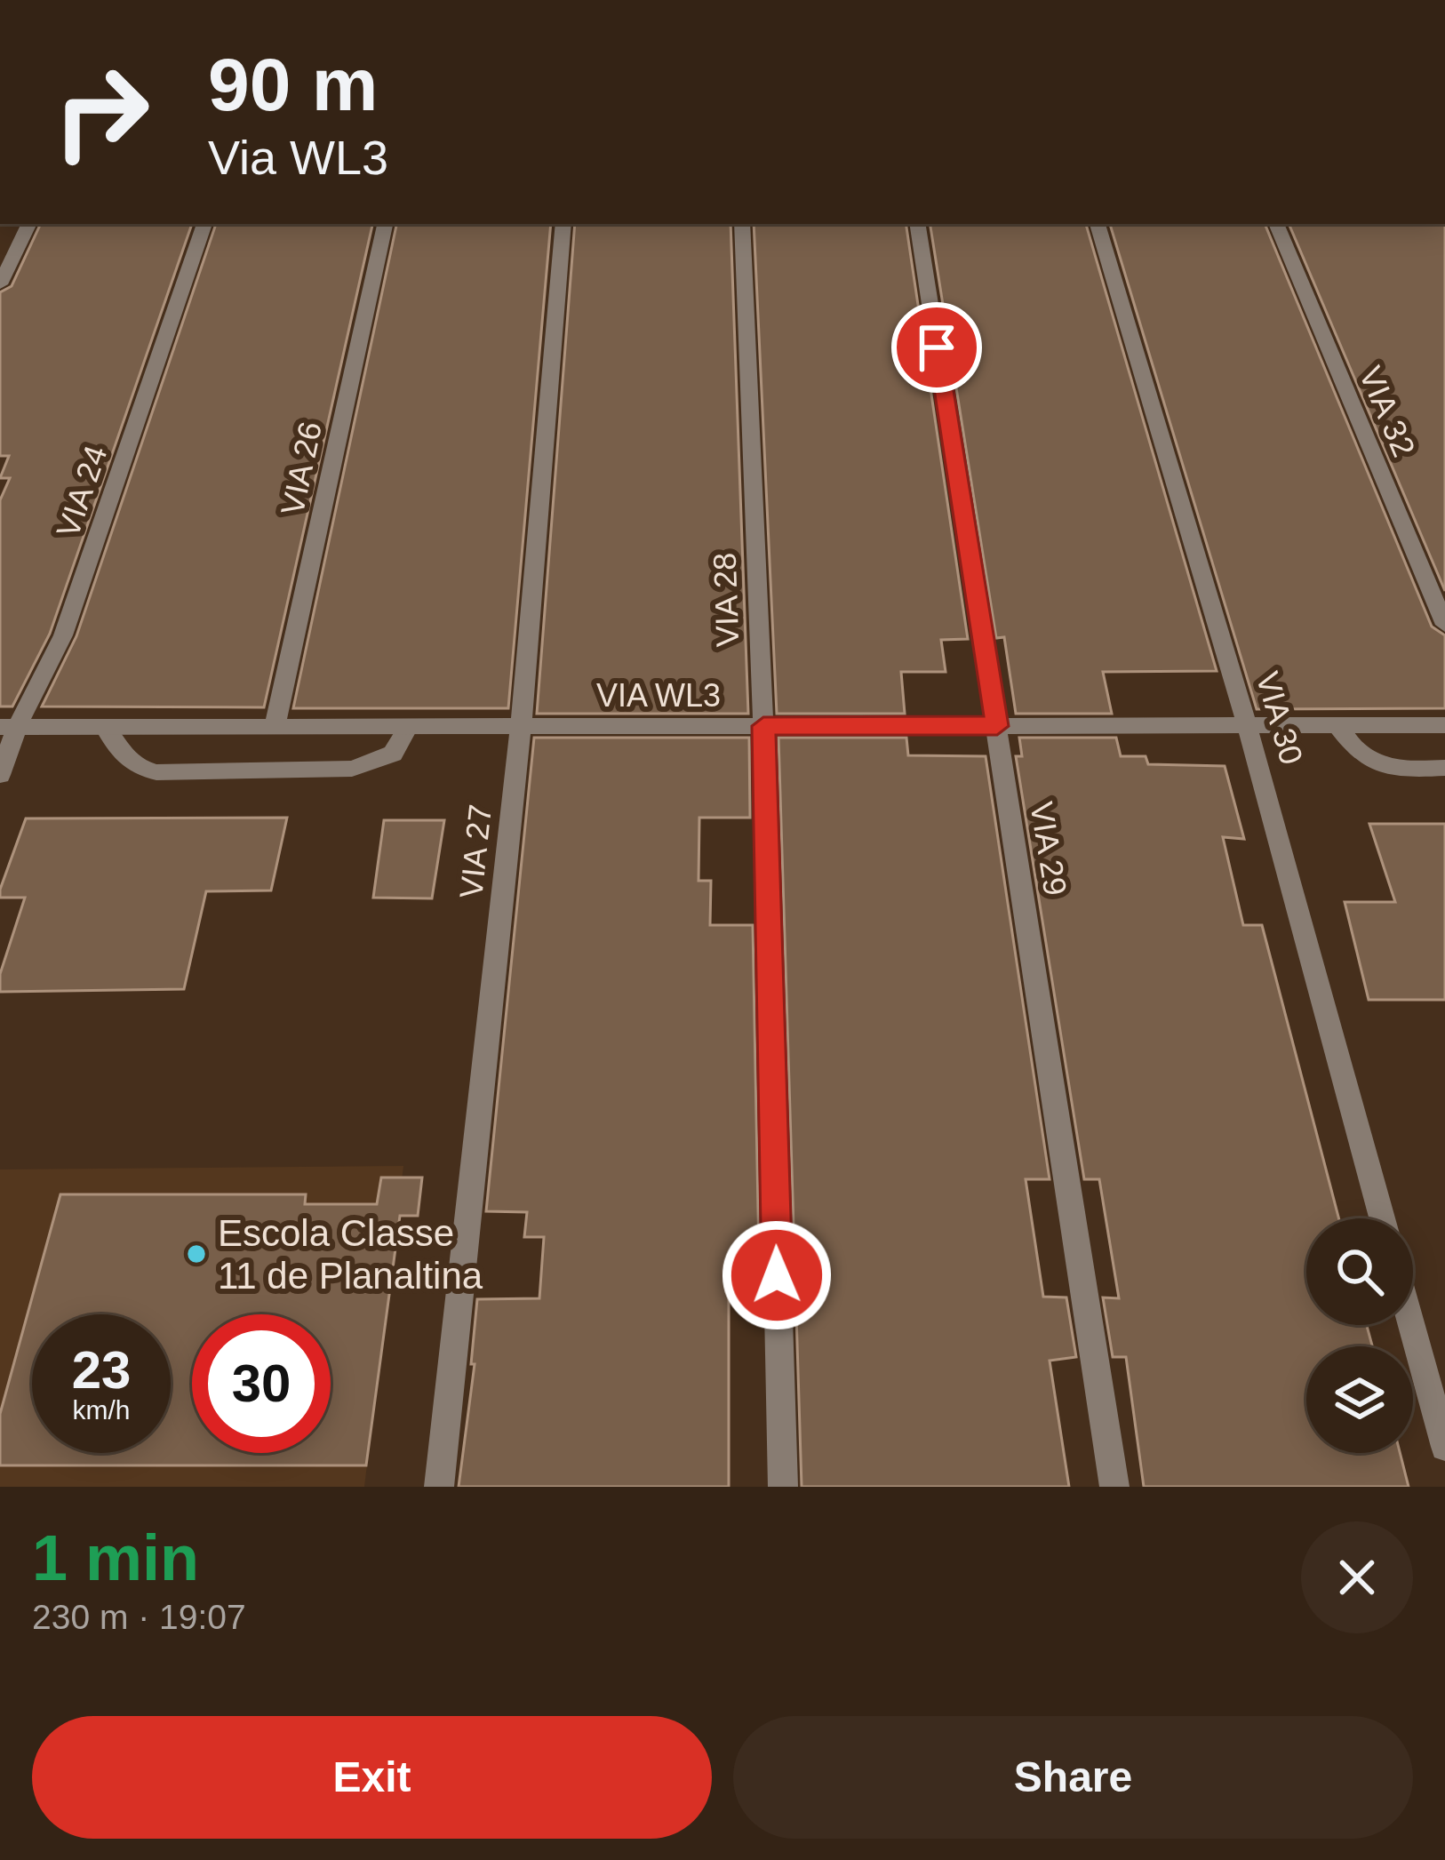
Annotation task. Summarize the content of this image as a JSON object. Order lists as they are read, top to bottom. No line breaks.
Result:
{"streets":{"street":["VIA 32","VIA 26","VIA 24","VIA 28","VIA WL3","VIA 30","VIA 29","VIA 27"]},"crossings":[["VIA 26","VIA WL3"],["VIA 24","VIA WL3"],["VIA 28","VIA WL3"],["VIA WL3","VIA 30"],["VIA WL3","VIA 29"],["VIA WL3","VIA 27"]],"places":["Escola Classe 11 de Planaltina"],"page":{"turn":["90 m","Via WL3"],"speed":"23 km/h","limit":"30","heading":["1 min","230 m · 19:07"],"buttons":["Exit","Share"]}}
